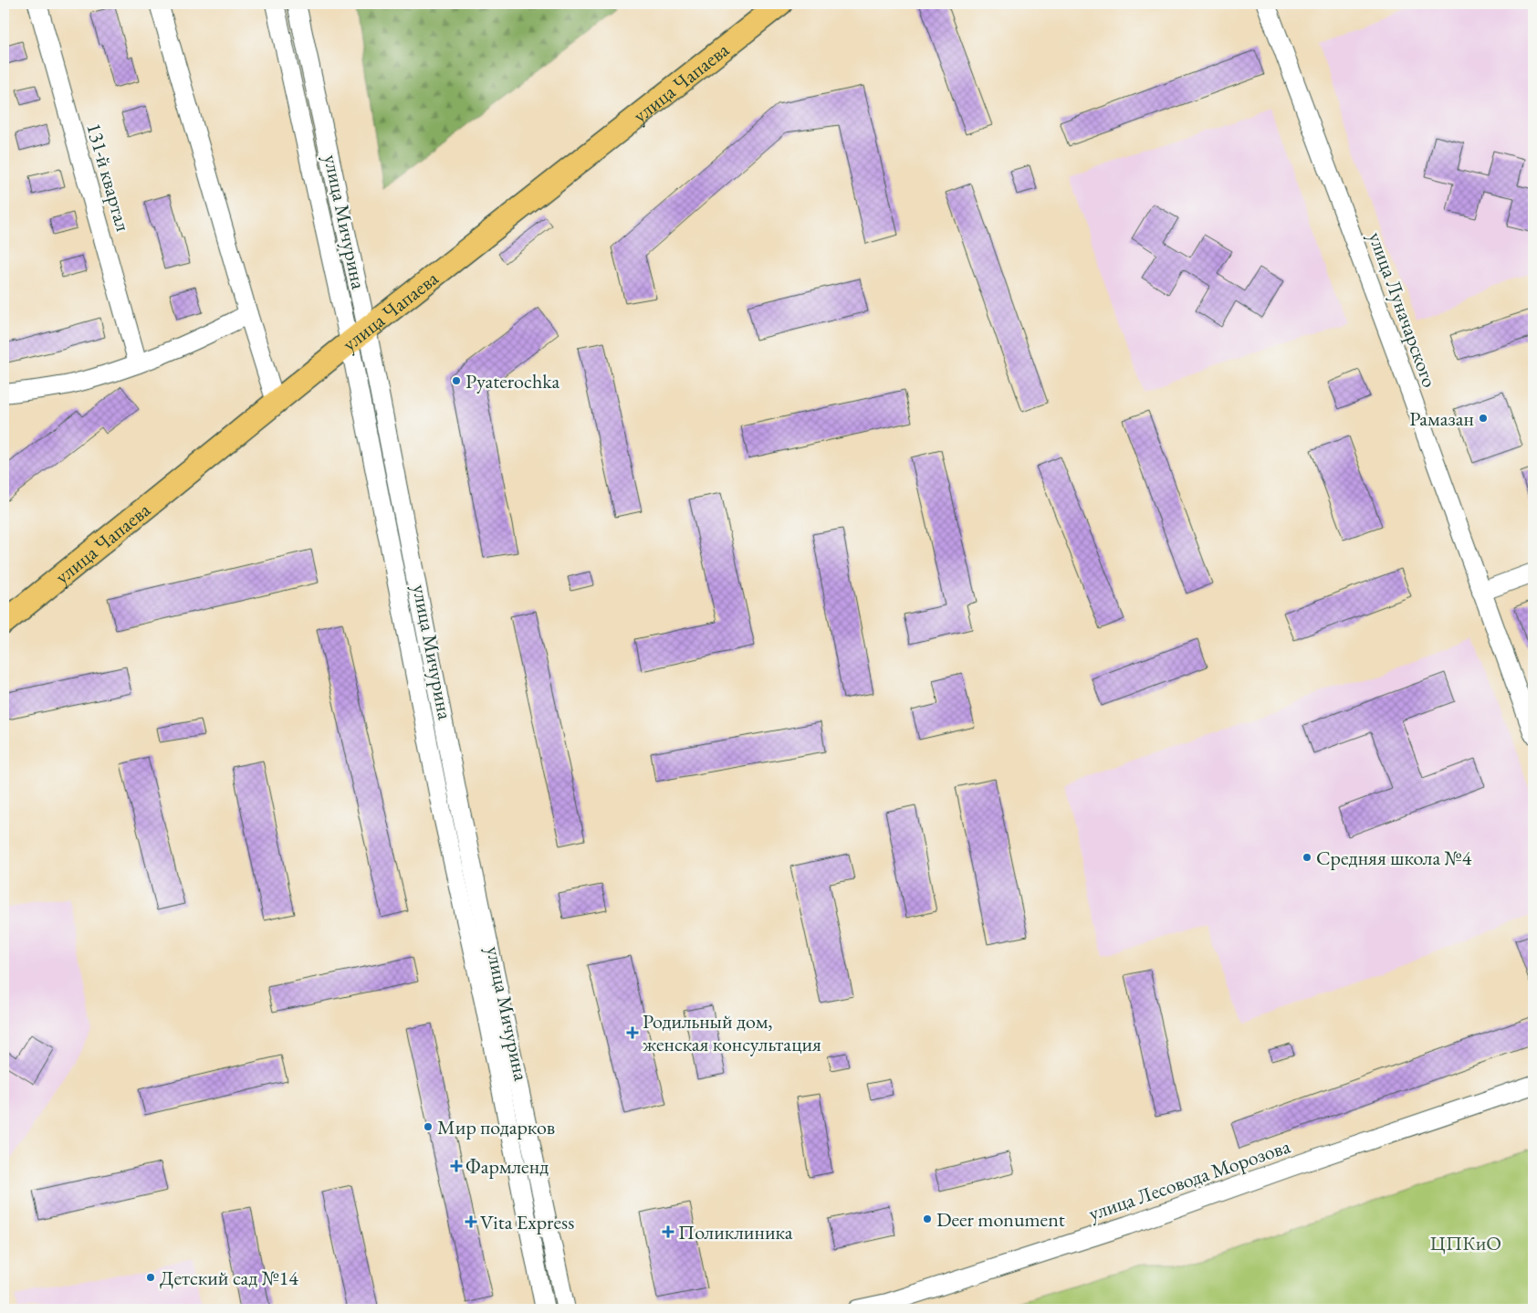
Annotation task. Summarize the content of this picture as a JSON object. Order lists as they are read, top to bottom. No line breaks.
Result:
{"streets":{"main road":["улица Чапаева"],"street":["131-й квартал","улица Мичурина","улица Луначарского","улица Лесовода Морозова"]},"crossings":[["улица Чапаева","улица Мичурина"]],"parks":["ЦПКиО"],"places":{"other":["Pyaterochka","Рамазан","Средняя школа №4","Мир подарков","Deer monument","Детский сад №14"],"health":["Родильный дом, женская консультация","Фармленд","Vita Express","Поликлиника"]}}
